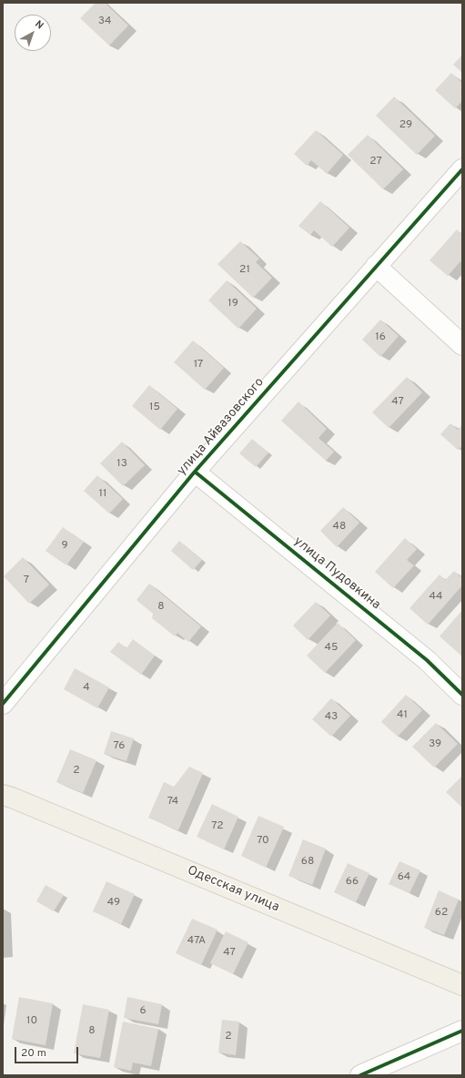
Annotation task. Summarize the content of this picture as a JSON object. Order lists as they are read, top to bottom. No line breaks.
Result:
{"streets":{"main road":["Одесская улица"],"street":["улица Айвазовского","улица Пудовкина"]},"crossings":[["улица Айвазовского","улица Пудовкина"]],"house_numbers":["34","29","27","21","19","16","17","47","15","13","11","48","9","7","44","8","45","4","41","43","39","76","2","74","72","70","68","64","66","49","62","47А","47","6","10","8","2"],"scale_bar":"20 m","north":"top right"}
